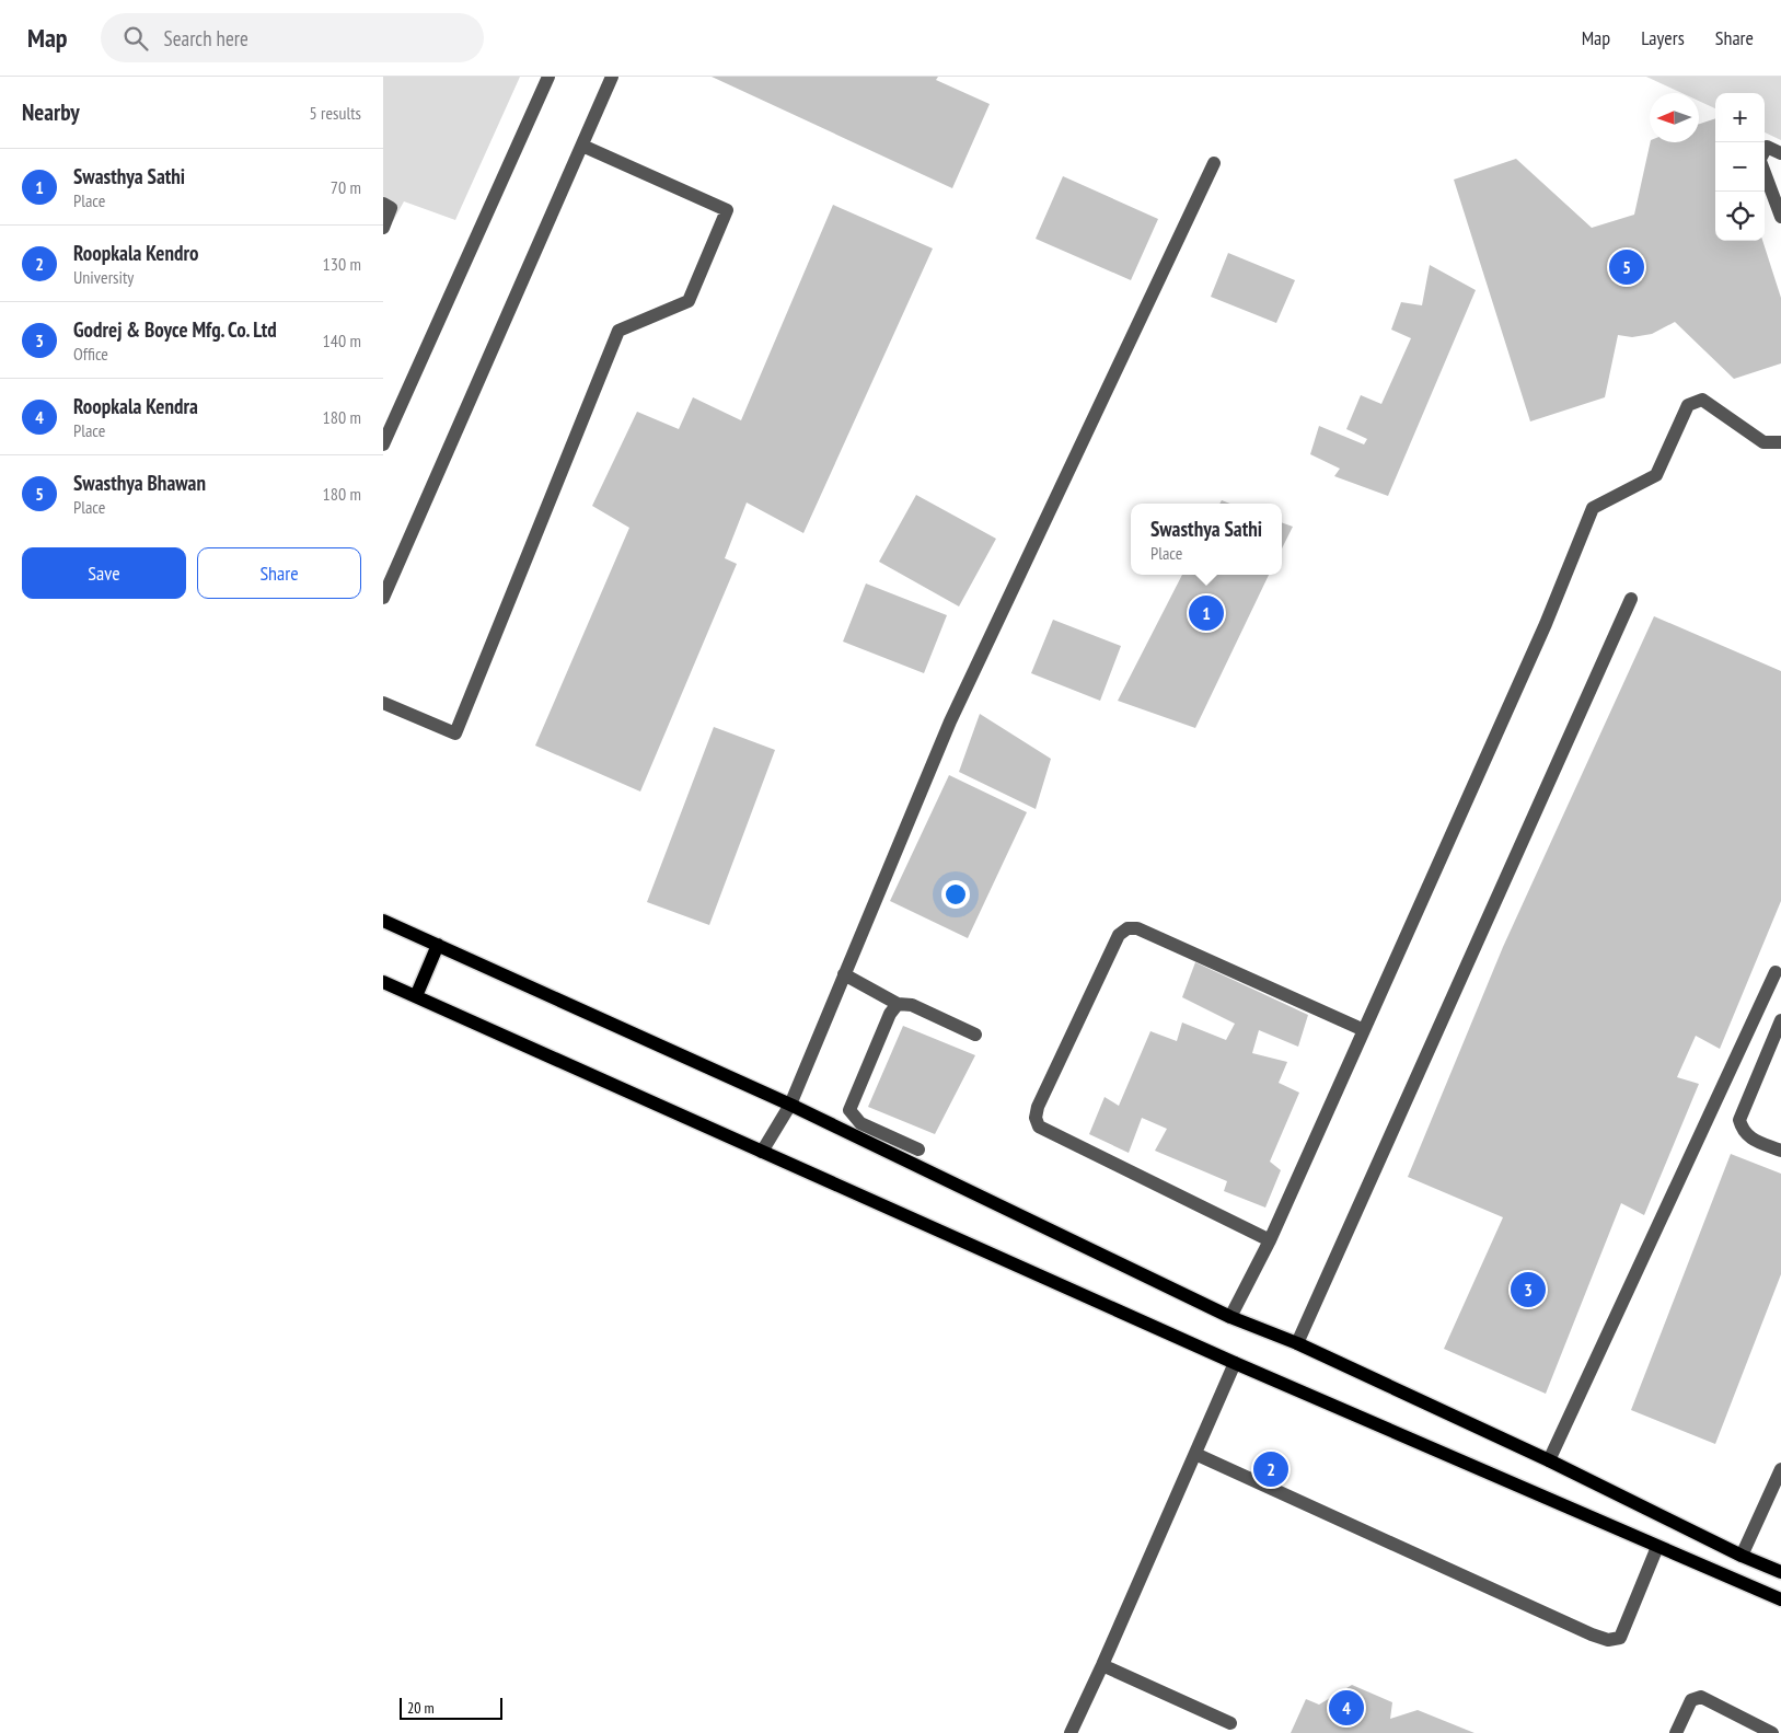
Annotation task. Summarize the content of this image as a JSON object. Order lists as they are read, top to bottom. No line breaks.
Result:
{"scale_bar":"20 m","north":"left","page":{"header":"Map","search":"Search here","nav":["Map","Layers","Share"],"heading":["Nearby","5 results"],"map_buttons":["+","−"],"list":[{"mark":"1","name":"Swasthya Sathi","note":"Place","value":"70 m"},{"mark":"2","name":"Roopkala Kendro","note":"University","value":"130 m"},{"mark":"3","name":"Godrej & Boyce Mfg. Co. Ltd","note":"Office","value":"140 m"},{"mark":"4","name":"Roopkala Kendra","note":"Place","value":"180 m"},{"mark":"5","name":"Swasthya Bhawan","note":"Place","value":"180 m"}],"pins":["5","1","3","2","4"],"popup":["Swasthya Sathi","Place"],"buttons":["Save","Share"],"scale":"20 m"}}
